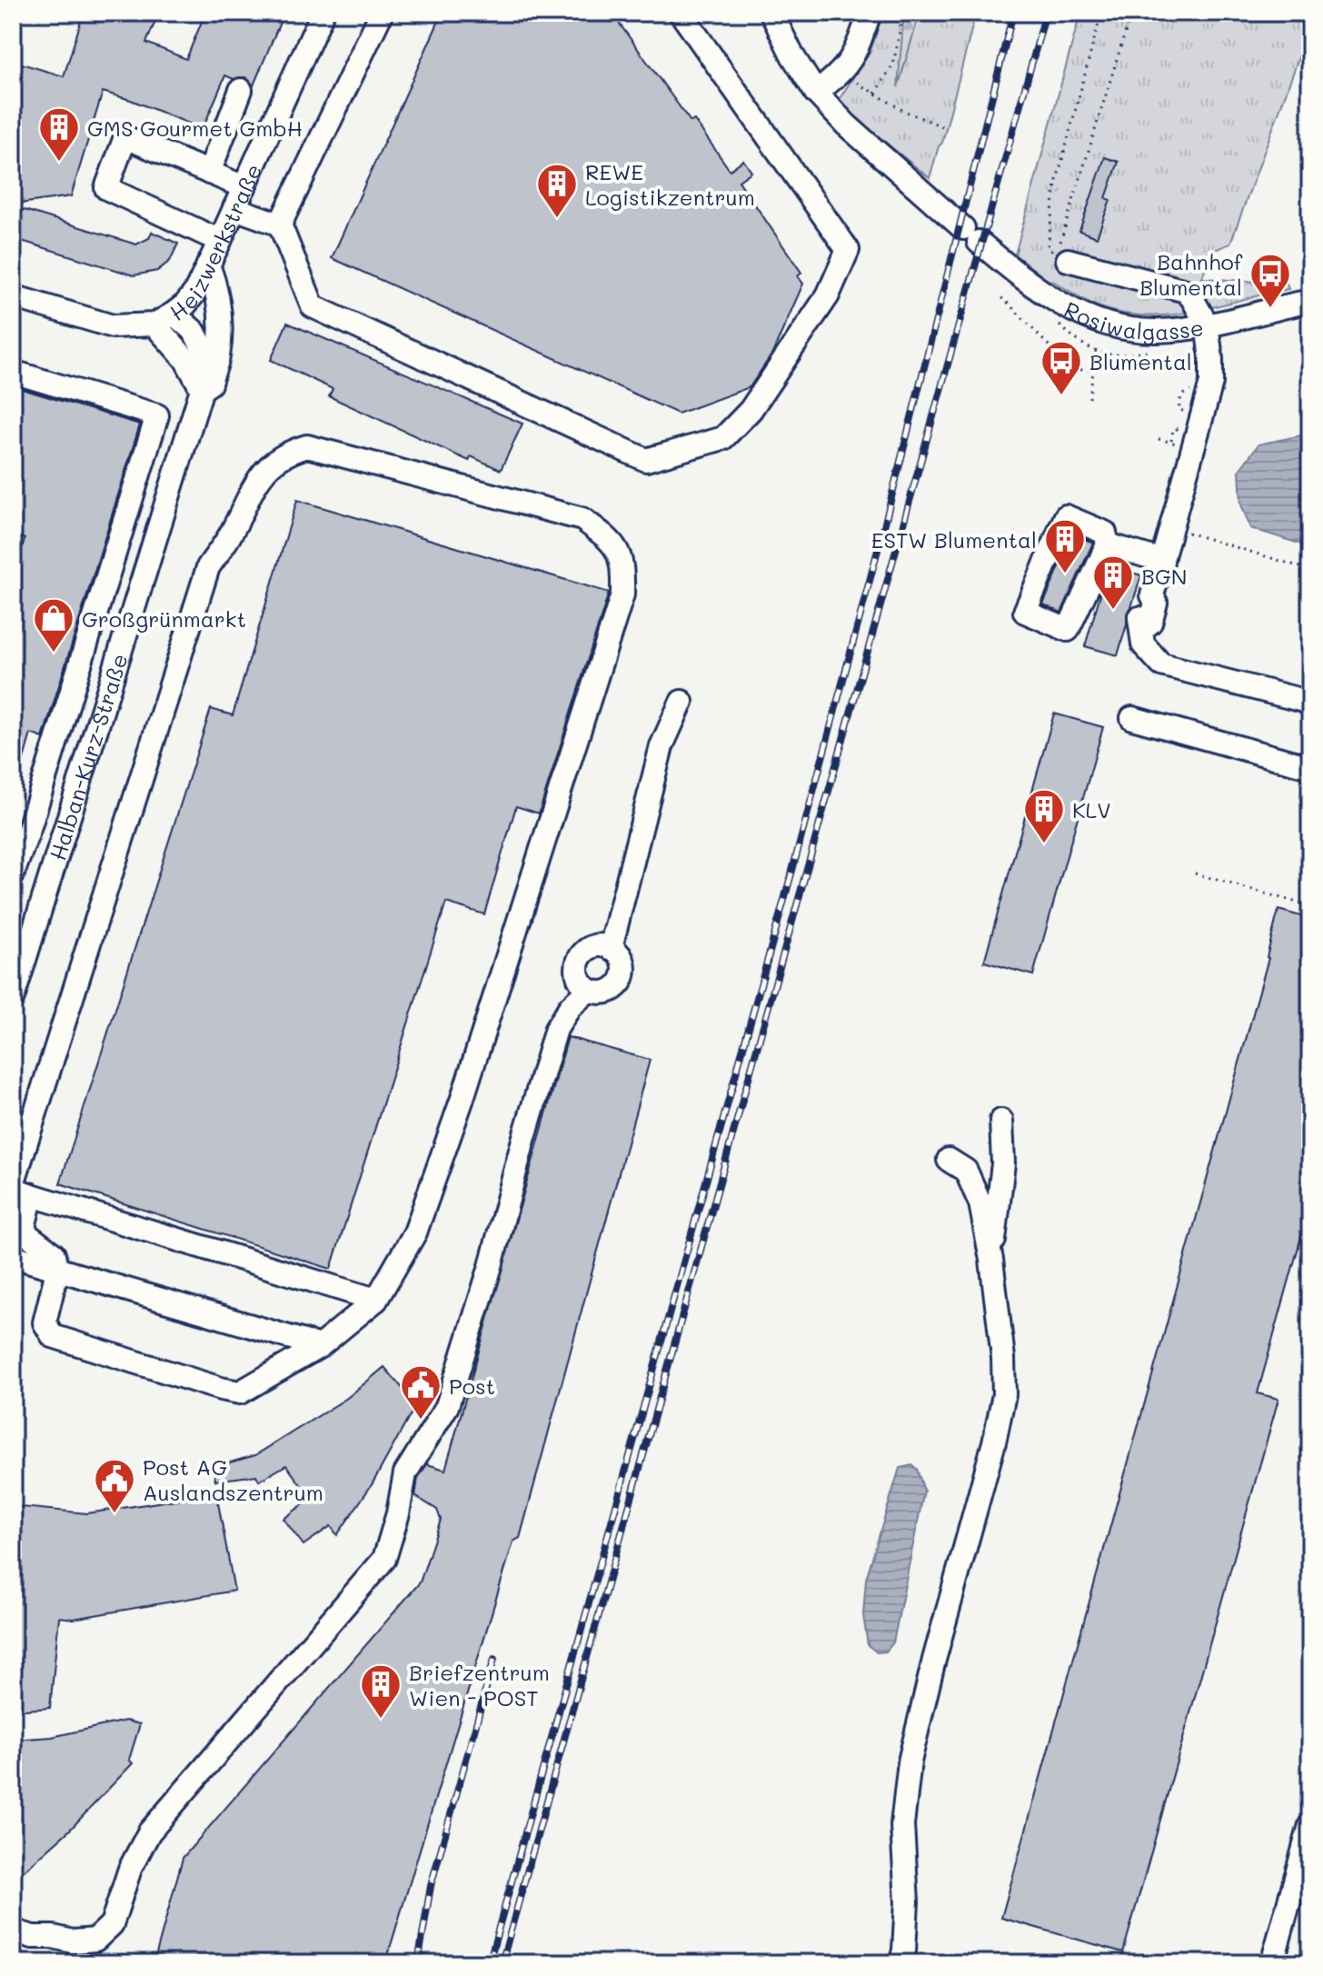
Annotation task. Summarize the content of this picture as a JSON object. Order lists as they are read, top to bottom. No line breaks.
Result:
{"streets":{"street":["Heizwerkstraße","Rosiwalgasse","Halban-Kurz-Straße"]},"crossings":[["Heizwerkstraße","Halban-Kurz-Straße"]],"places":{"building":["GMS Gourmet GmbH","REWE Logistikzentrum","ESTW Blumental","BGN","KLV","Briefzentrum Wien - POST"],"bus stop":["Bahnhof Blumental","Blumental"],"shop":["Großgrünmarkt"],"public building":["Post","Post AG Auslandszentrum"]}}
